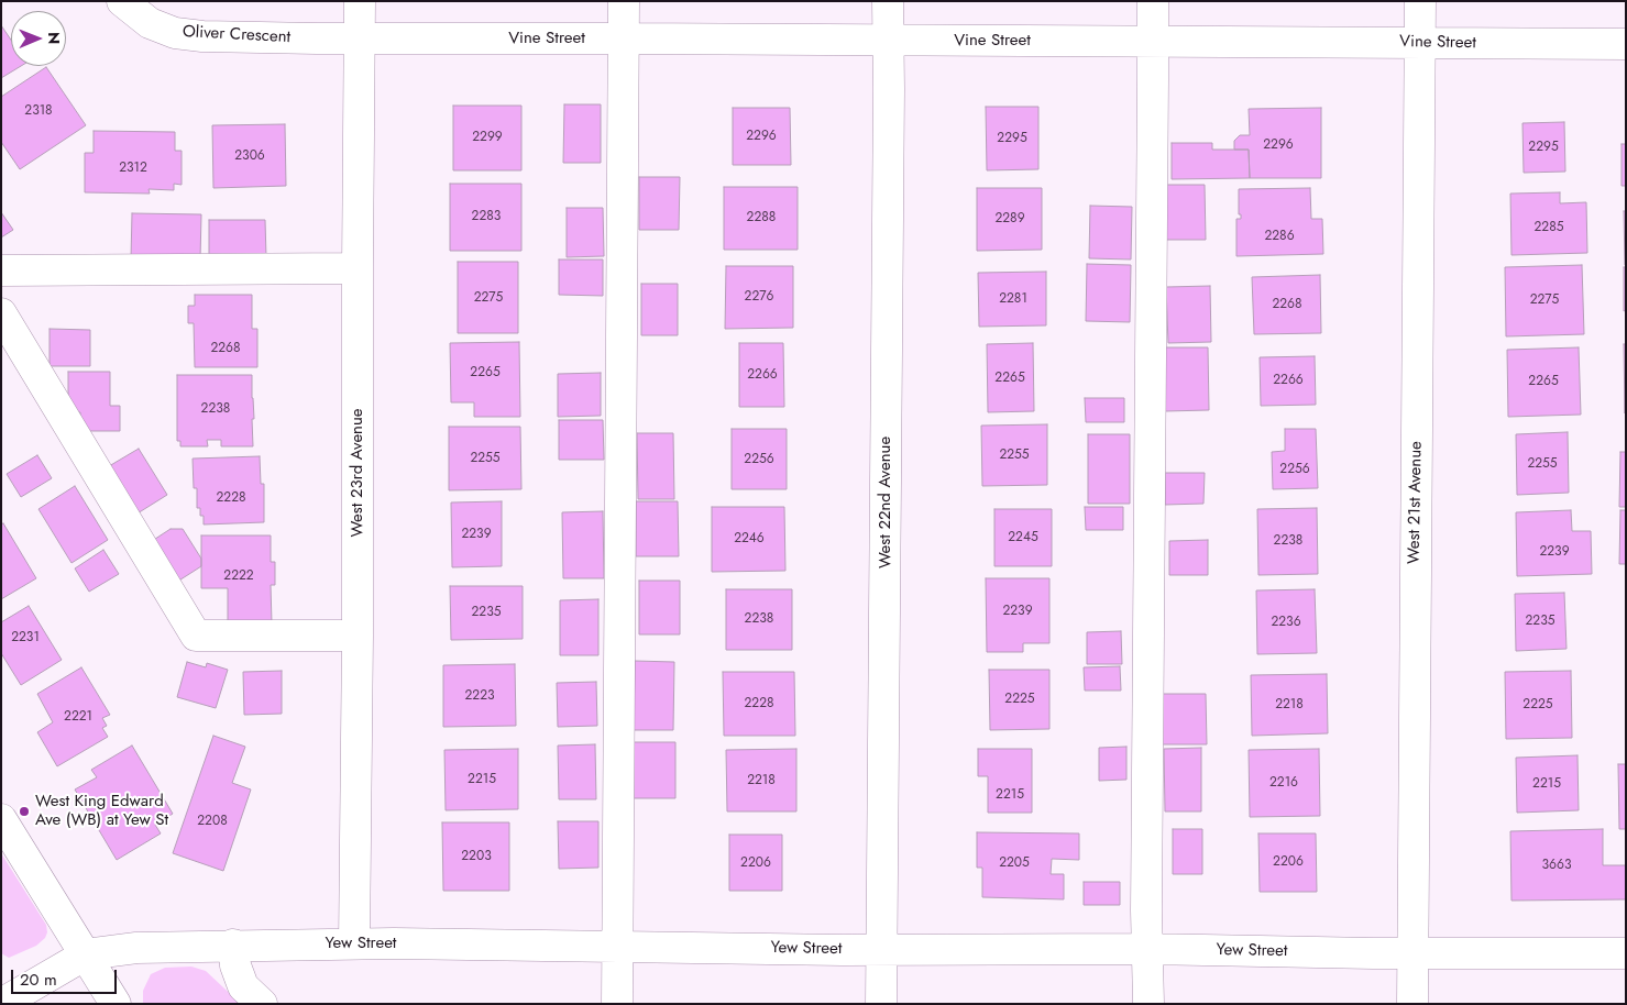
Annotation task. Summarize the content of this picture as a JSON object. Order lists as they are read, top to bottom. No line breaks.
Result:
{"streets":{"street":["Oliver Crescent","Vine Street","West 23rd Avenue","West 22nd Avenue","West 21st Avenue","Yew Street"]},"crossings":[["Oliver Crescent","Vine Street"],["Oliver Crescent","West 23rd Avenue"],["Vine Street","West 23rd Avenue"],["Vine Street","West 22nd Avenue"],["Vine Street","West 21st Avenue"],["West 23rd Avenue","Yew Street"],["West 22nd Avenue","Yew Street"],["West 21st Avenue","Yew Street"]],"places":["West King Edward Ave (WB) at Yew St"],"house_numbers":["2318","2296","2299","2295","2296","2295","2306","2312","2283","2288","2289","2285","2286","2276","2275","2281","2275","2268","2268","2265","2266","2265","2266","2265","2238","2255","2255","2256","2255","2256","2228","2239","2245","2246","2238","2239","2222","2239","2235","2238","2235","2236","2231","2223","2225","2228","2218","2225","2221","2215","2218","2216","2215","2215","2208","2203","2206","2206","2205","3663"],"scale_bar":"20 m","north":"right"}
